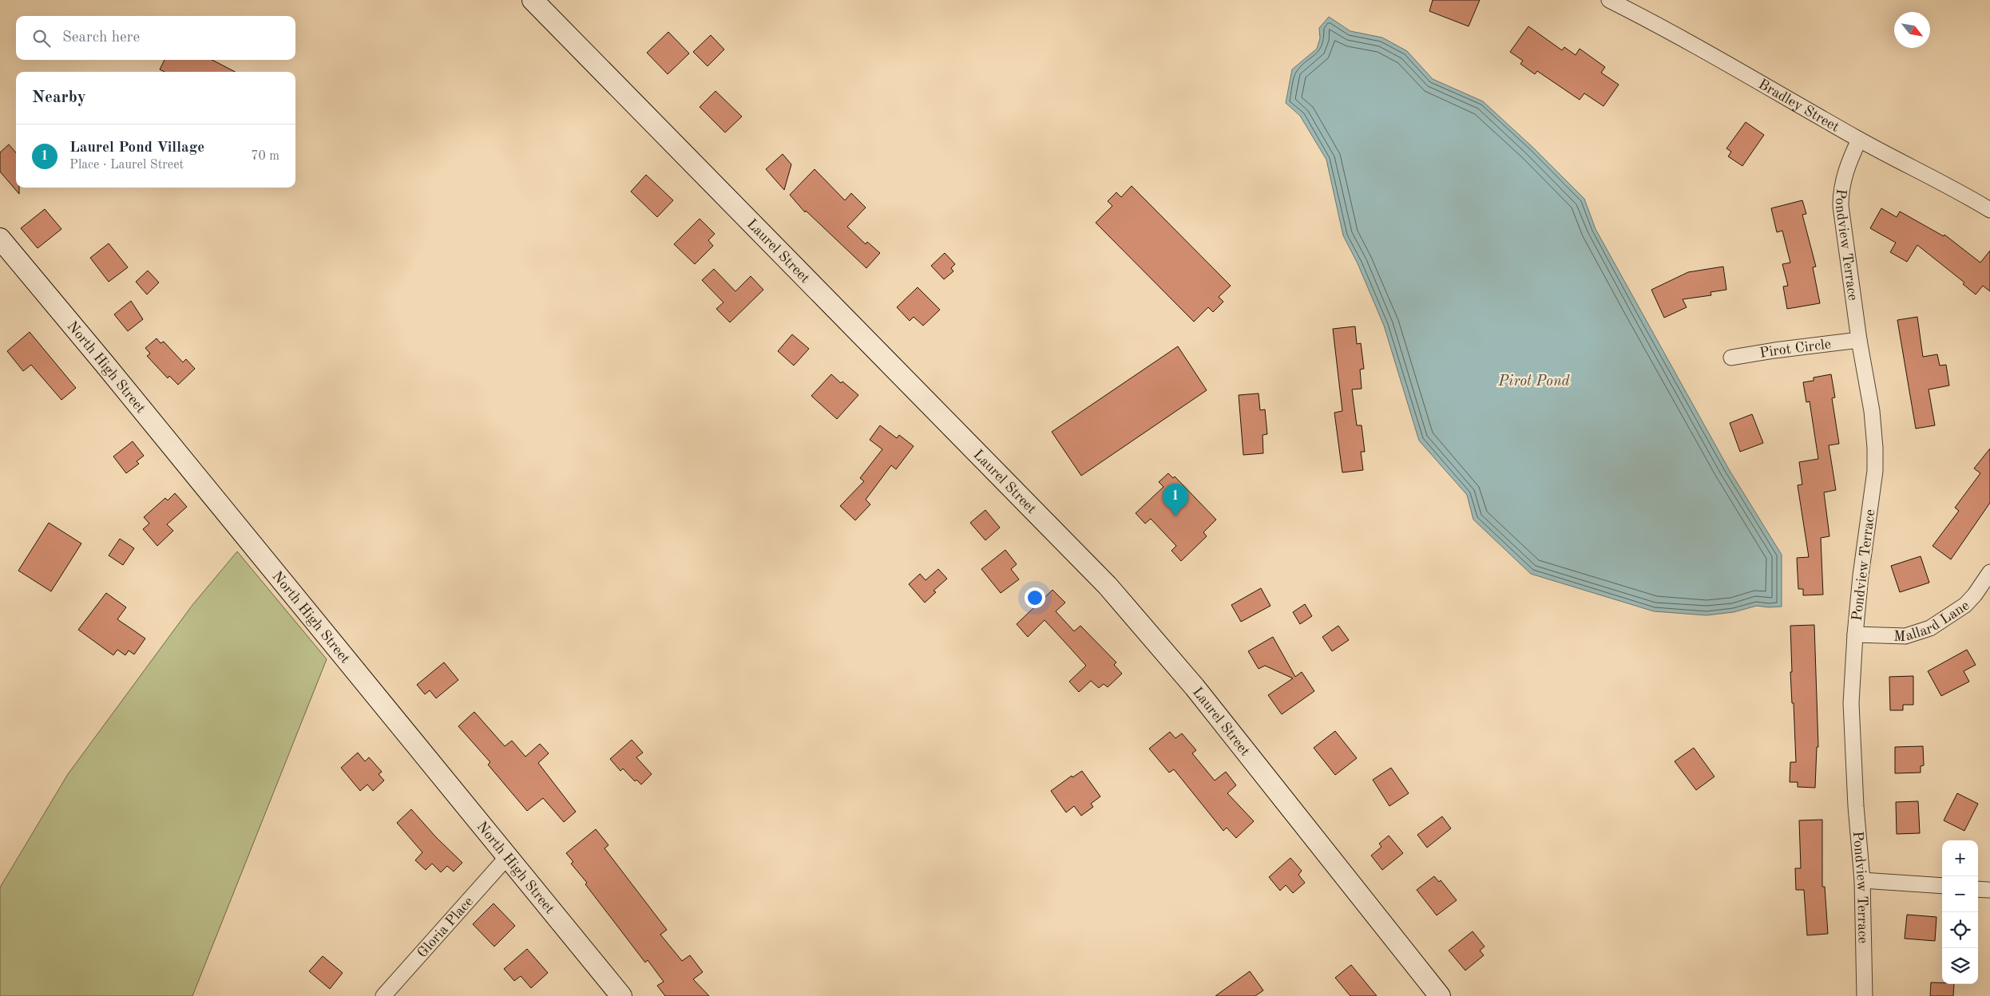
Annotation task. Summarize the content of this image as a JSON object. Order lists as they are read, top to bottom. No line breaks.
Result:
{"streets":{"street":["Bradley Street","Pondview Terrace","Laurel Street","Pirot Circle","North High Street","Mallard Lane","Gloria Place"]},"crossings":[["Bradley Street","Pondview Terrace"],["Pondview Terrace","Pirot Circle"],["Pondview Terrace","Mallard Lane"],["North High Street","Gloria Place"]],"water":["Pirot Pond"],"north":"bottom right","page":{"search":"Search here","heading":"Nearby","list":[{"mark":"1","name":"Laurel Pond Village","note":"Place · Laurel Street","value":"70 m"}],"pins":"1","map_buttons":["+","−"]}}
